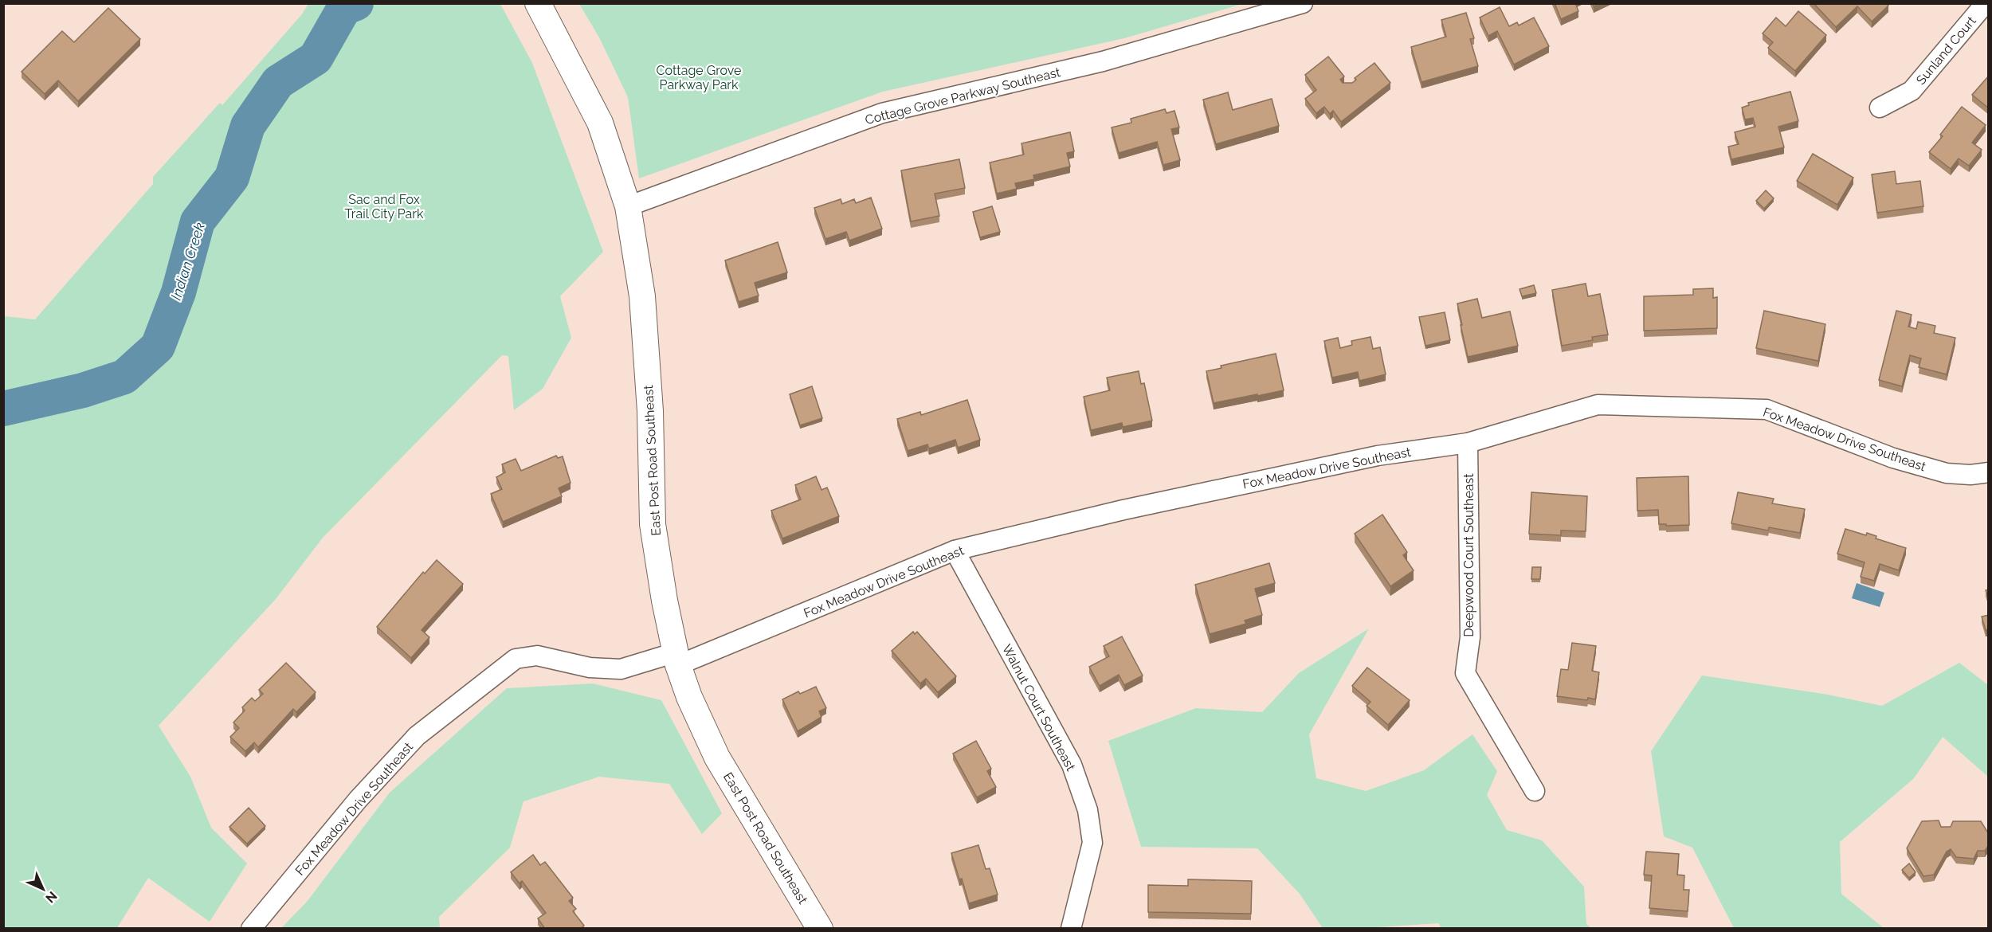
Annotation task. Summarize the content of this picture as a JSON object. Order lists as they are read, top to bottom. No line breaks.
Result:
{"streets":{"main road":["East Post Road Southeast"],"street":["Sunland Court","Cottage Grove Parkway Southeast","Fox Meadow Drive Southeast","Deepwood Court Southeast","Walnut Court Southeast"]},"crossings":[["Cottage Grove Parkway Southeast","East Post Road Southeast"],["Fox Meadow Drive Southeast","East Post Road Southeast"],["Fox Meadow Drive Southeast","Deepwood Court Southeast"],["Fox Meadow Drive Southeast","Walnut Court Southeast"]],"water":["Indian Creek"],"parks":["Cottage Grove Parkway Park","Sac and Fox Trail City Park"],"north":"bottom right"}
